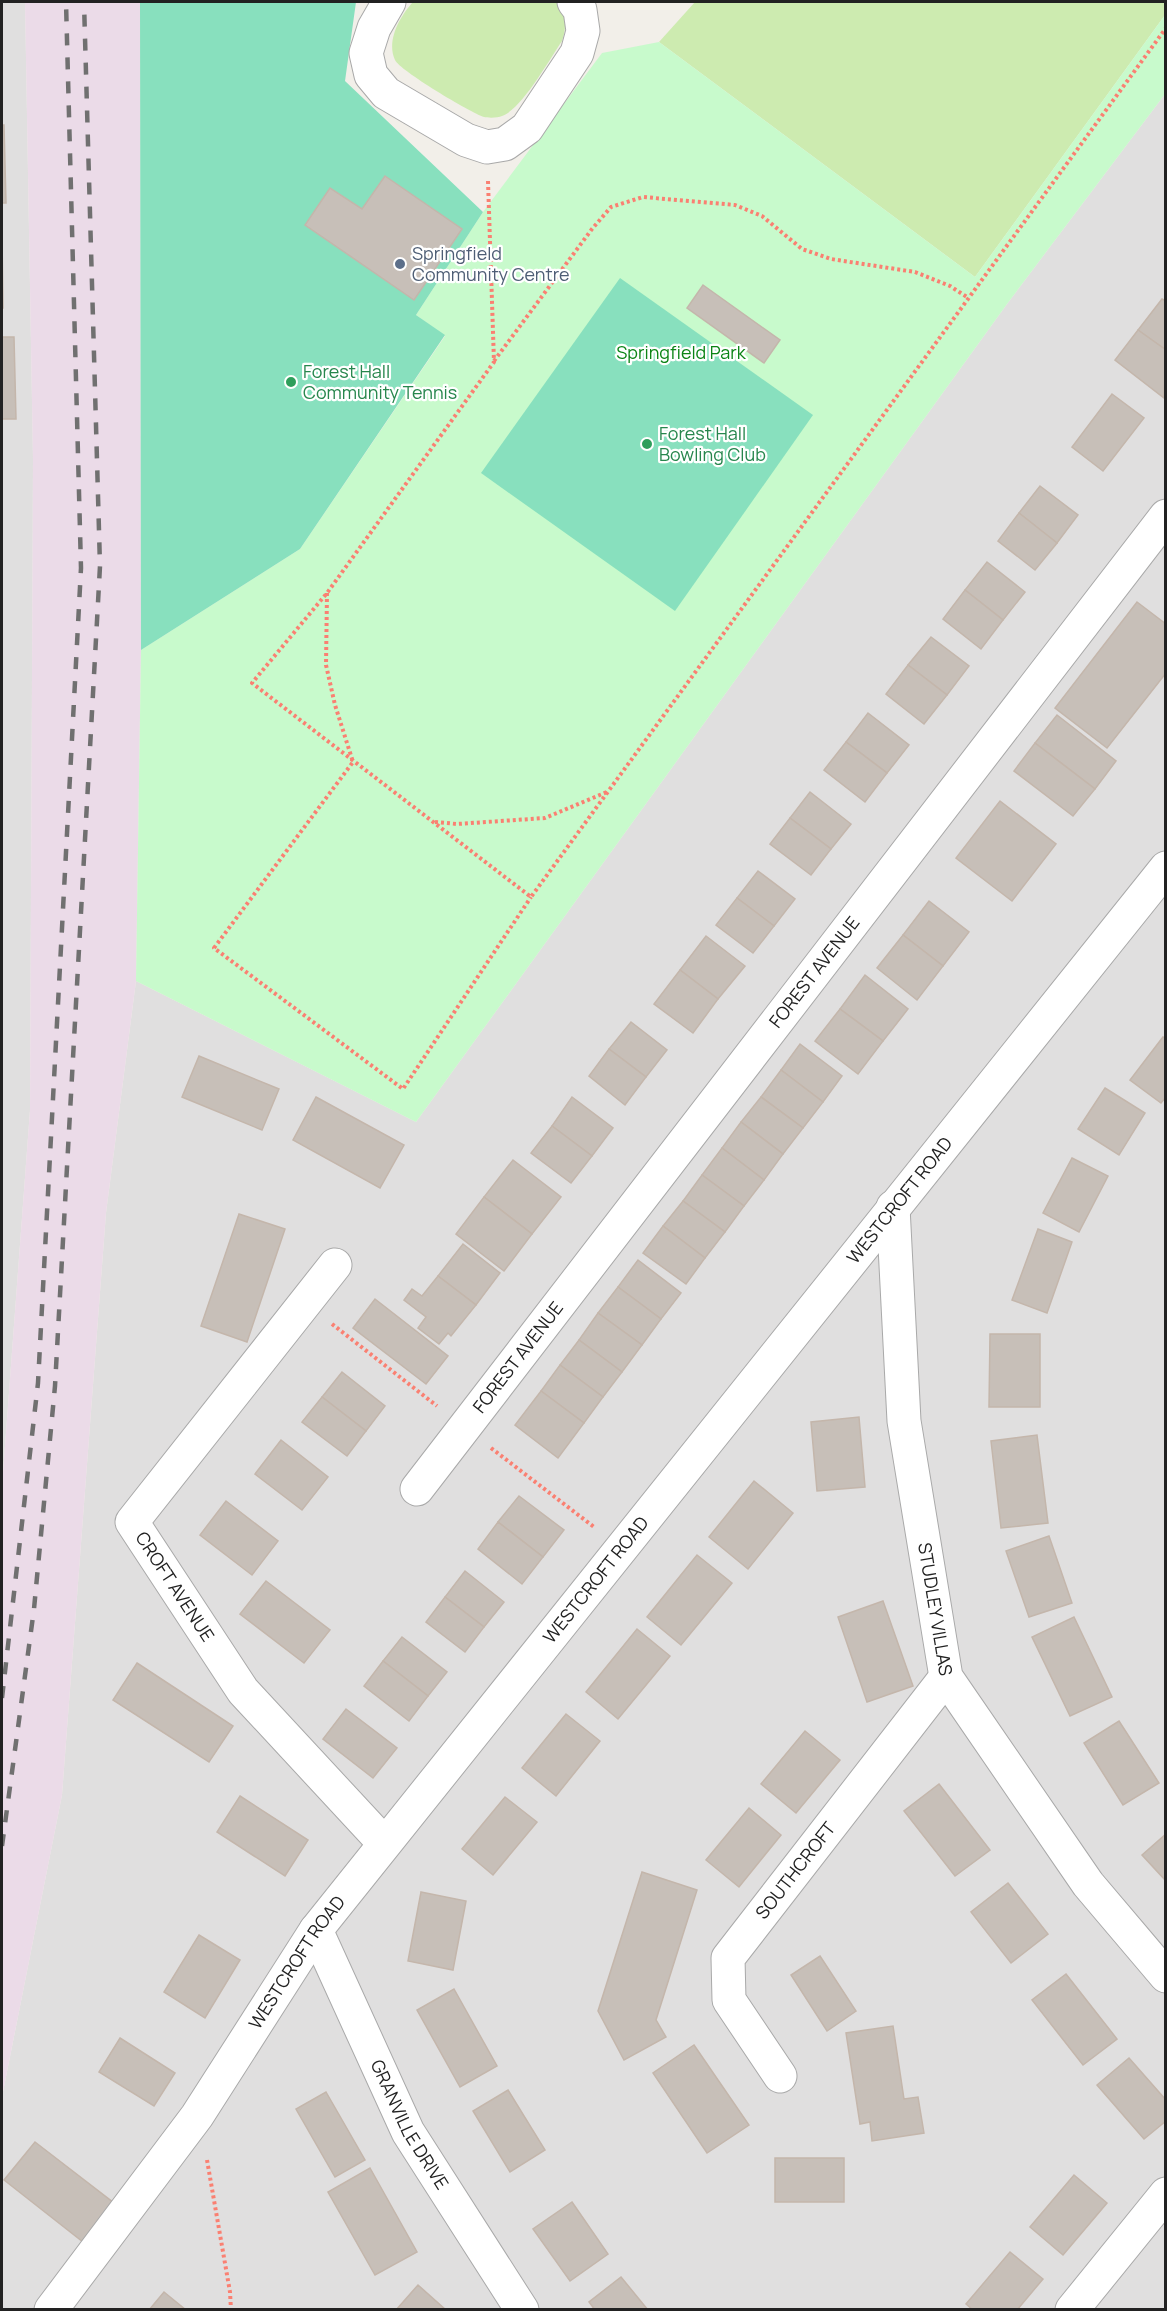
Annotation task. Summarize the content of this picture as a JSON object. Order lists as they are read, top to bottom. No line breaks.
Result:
{"streets":{"street":["FOREST AVENUE","WESTCROFT ROAD","CROFT AVENUE","STUDLEY VILLAS","SOUTHCROFT","GRANVILLE DRIVE"]},"crossings":[["WESTCROFT ROAD","CROFT AVENUE"],["WESTCROFT ROAD","STUDLEY VILLAS"],["WESTCROFT ROAD","GRANVILLE DRIVE"],["STUDLEY VILLAS","SOUTHCROFT"]],"parks":["Springfield Park"],"places":["Springfield Community Centre","Forest Hall Community Tennis","Forest Hall Bowling Club"]}
